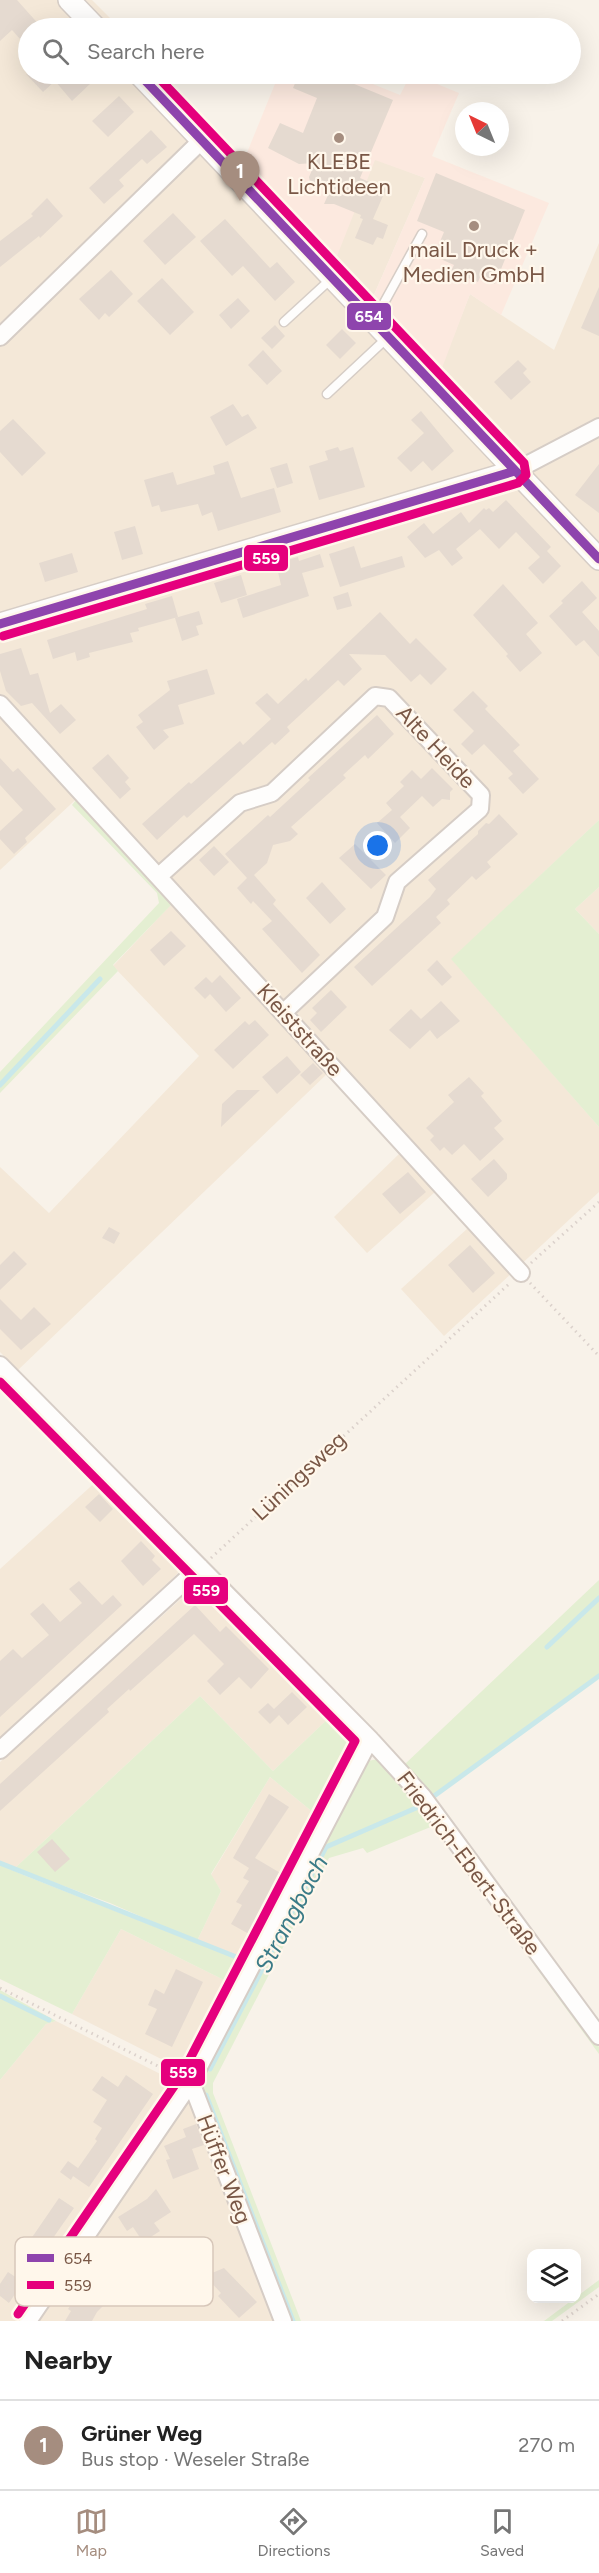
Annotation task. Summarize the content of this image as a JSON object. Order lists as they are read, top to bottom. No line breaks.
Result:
{"streets":{"street":["Alte Heide","Kleiststraße","Friedrich-Ebert-Straße","Hüffer Weg"],"path":["Lüningsweg"]},"crossings":[["Alte Heide","Kleiststraße"],["Kleiststraße","Lüningsweg"],["Lüningsweg","Friedrich-Ebert-Straße"]],"water":["Strangbach"],"places":["KLEBE Lichtideen","maiL Druck + Medien GmbH"],"lines":["transit line 654","transit line 559"],"legend":["654","559"],"north":"top left","page":{"search":"Search here","pins":"1","heading":"Nearby","list":[{"mark":"1","name":"Grüner Weg","note":"Bus stop · Weseler Straße","value":"270 m"}],"nav":["Map","Directions","Saved"]}}
